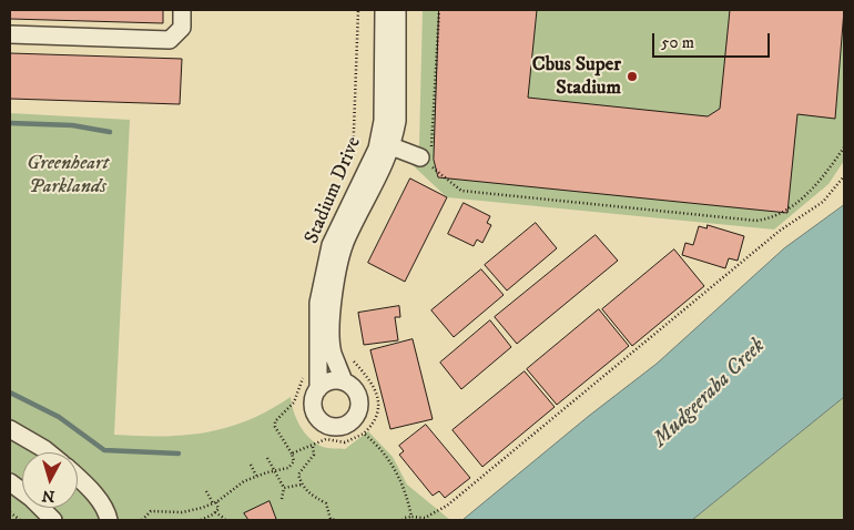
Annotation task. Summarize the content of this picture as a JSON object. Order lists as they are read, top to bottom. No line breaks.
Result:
{"streets":{"street":["Stadium Drive"]},"water":["Mudgeeraba Creek"],"parks":["Greenheart Parklands"],"places":["Cbus Super Stadium"],"scale_bar":"50 m","north":"bottom"}
